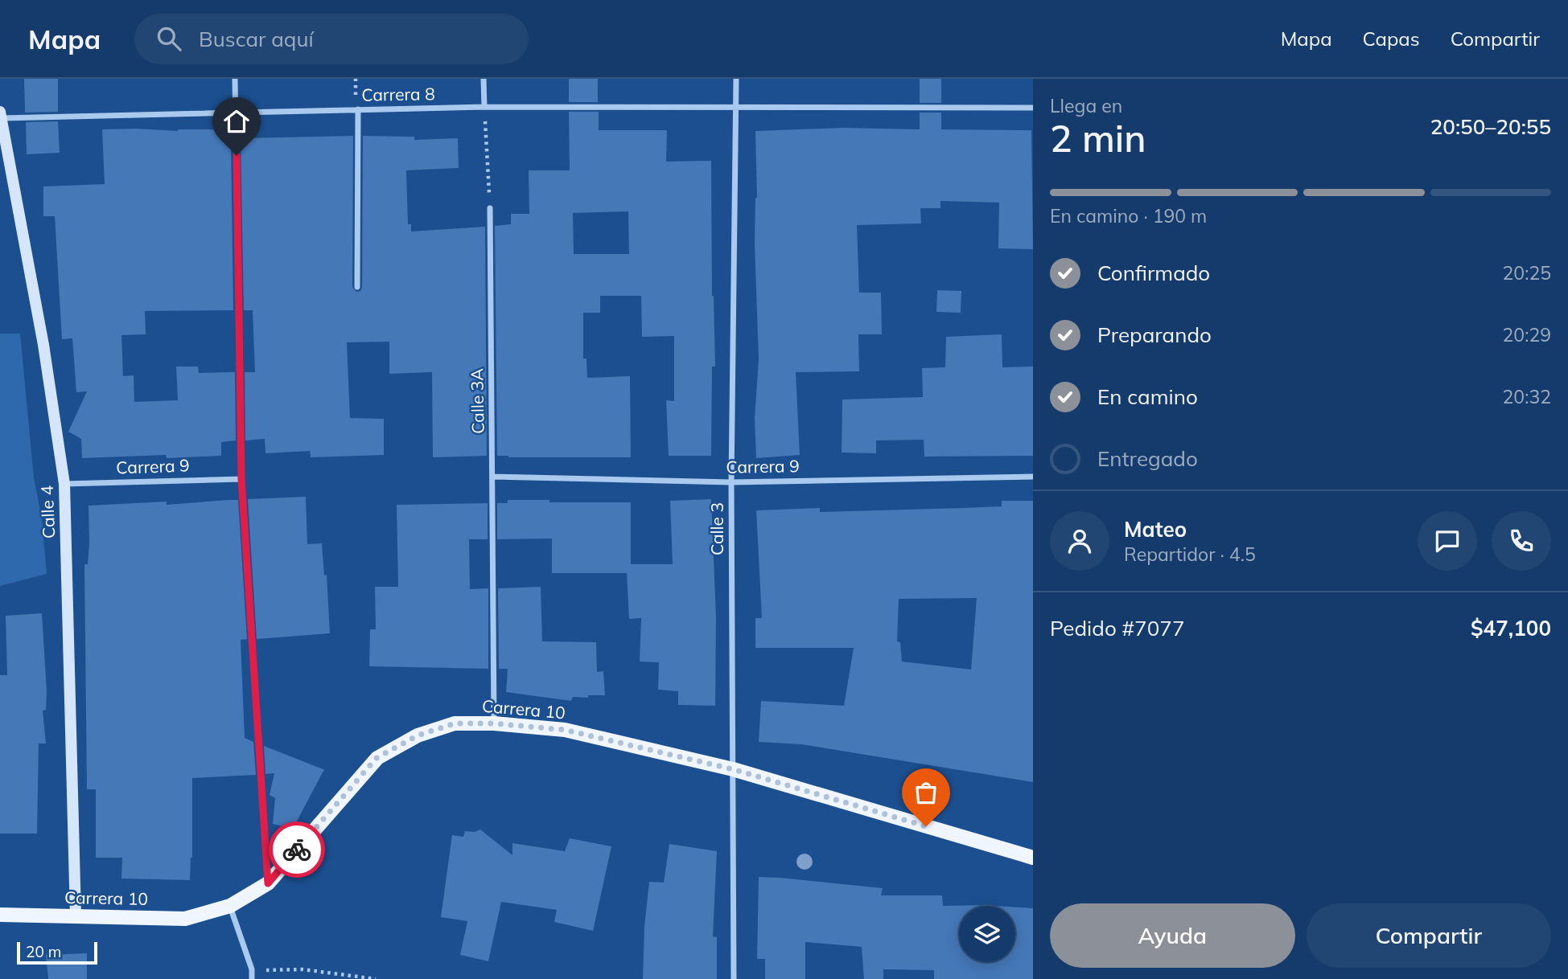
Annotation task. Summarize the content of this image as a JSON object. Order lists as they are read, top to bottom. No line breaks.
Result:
{"streets":{"main road":["Calle 4","Carrera 10"],"street":["Carrera 8","Calle 3A","Carrera 9","Calle 3"]},"crossings":[["Carrera 8","Calle 4"],["Carrera 8","Calle 3"],["Calle 3A","Carrera 9"],["Calle 3A","Carrera 10"],["Carrera 9","Calle 4"],["Carrera 9","Calle 3"],["Calle 4","Carrera 10"],["Calle 3","Carrera 10"]],"scale_bar":"20 m","page":{"header":"Mapa","search":"Buscar aquí","nav":["Mapa","Capas","Compartir"],"heading":["2 min","Llega en","20:50–20:55"],"panel":["Mateo","Repartidor · 4.5","Pedido #7077","$47,100"],"bar":"En camino · 190 m","list":[["Confirmado","20:25"],["Preparando","20:29"],["En camino","20:32"],"Entregado"],"buttons":["Ayuda","Compartir"],"scale":"20 m"}}
